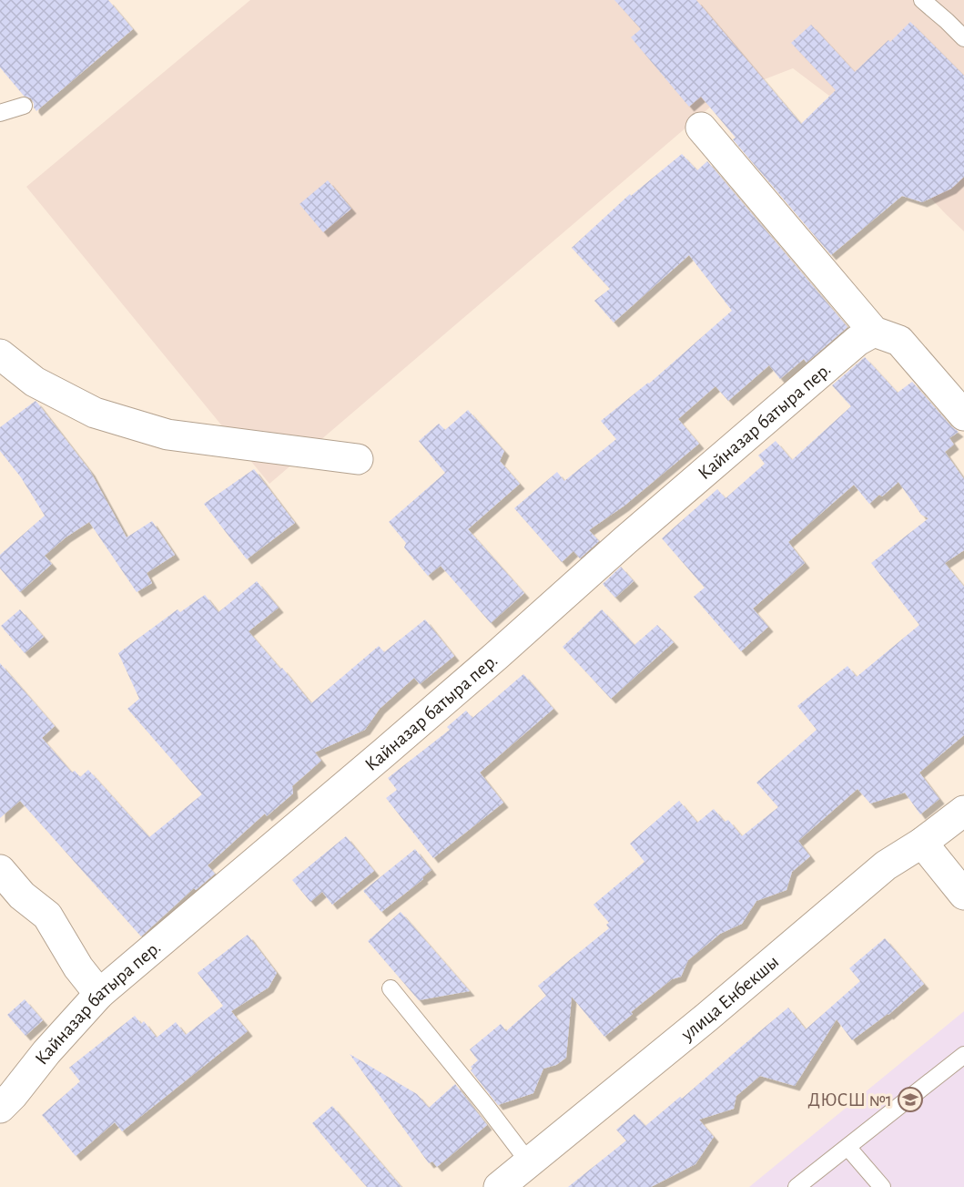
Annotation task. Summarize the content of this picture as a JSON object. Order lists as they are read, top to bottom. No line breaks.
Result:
{"streets":{"street":["Кайназар батыра пер.","улица Енбекшы"]},"places":{"school or university":["ДЮСШ №1"]}}
